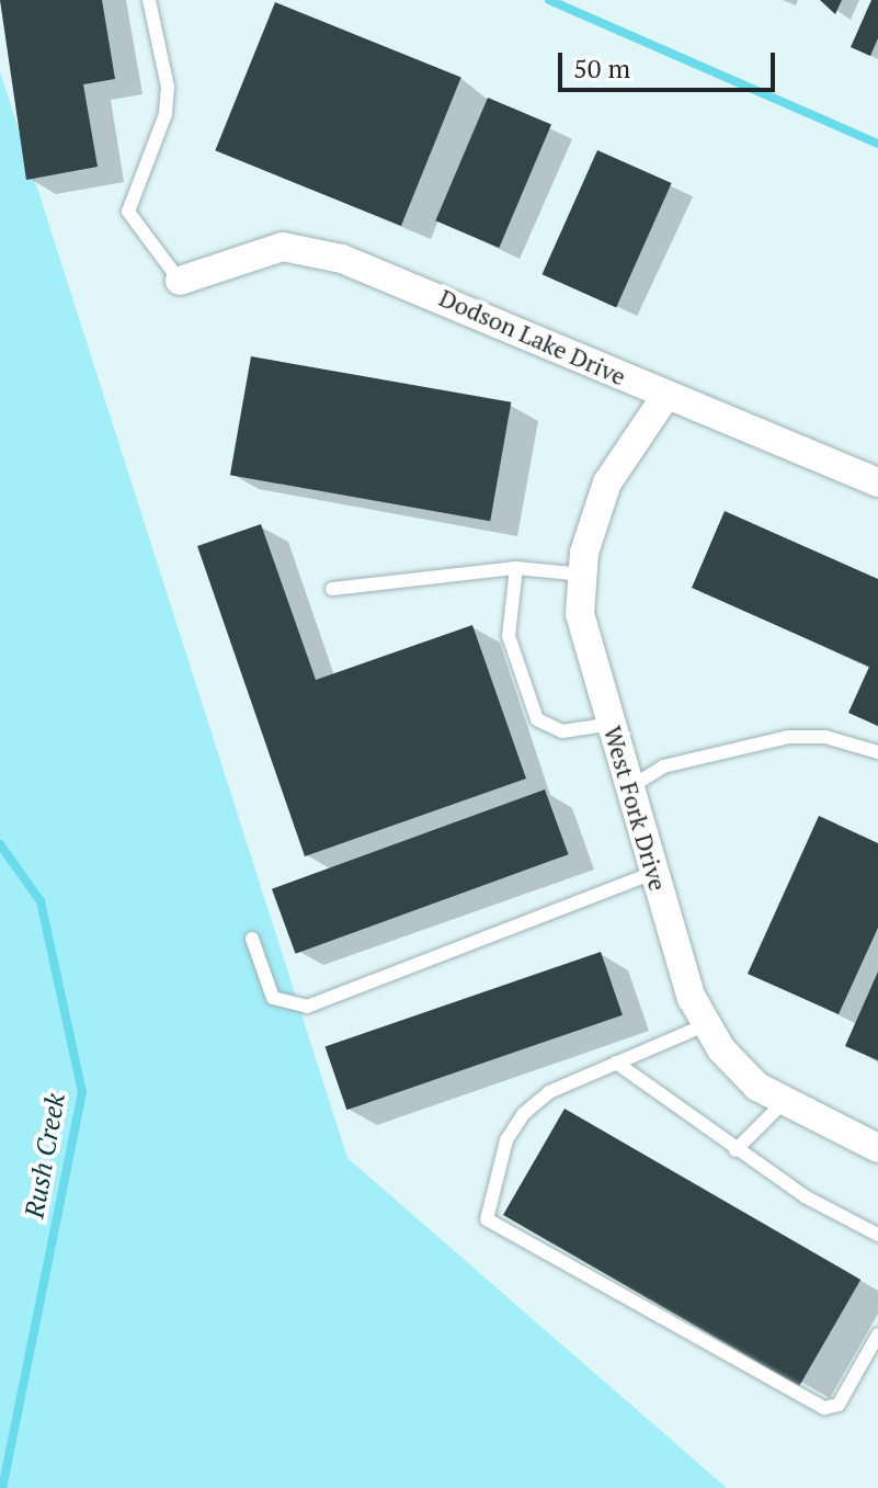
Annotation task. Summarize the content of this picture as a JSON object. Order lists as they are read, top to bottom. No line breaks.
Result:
{"streets":{"street":["Dodson Lake Drive","West Fork Drive"]},"crossings":[["Dodson Lake Drive","West Fork Drive"]],"water":["Rush Creek"],"scale_bar":"50 m"}
